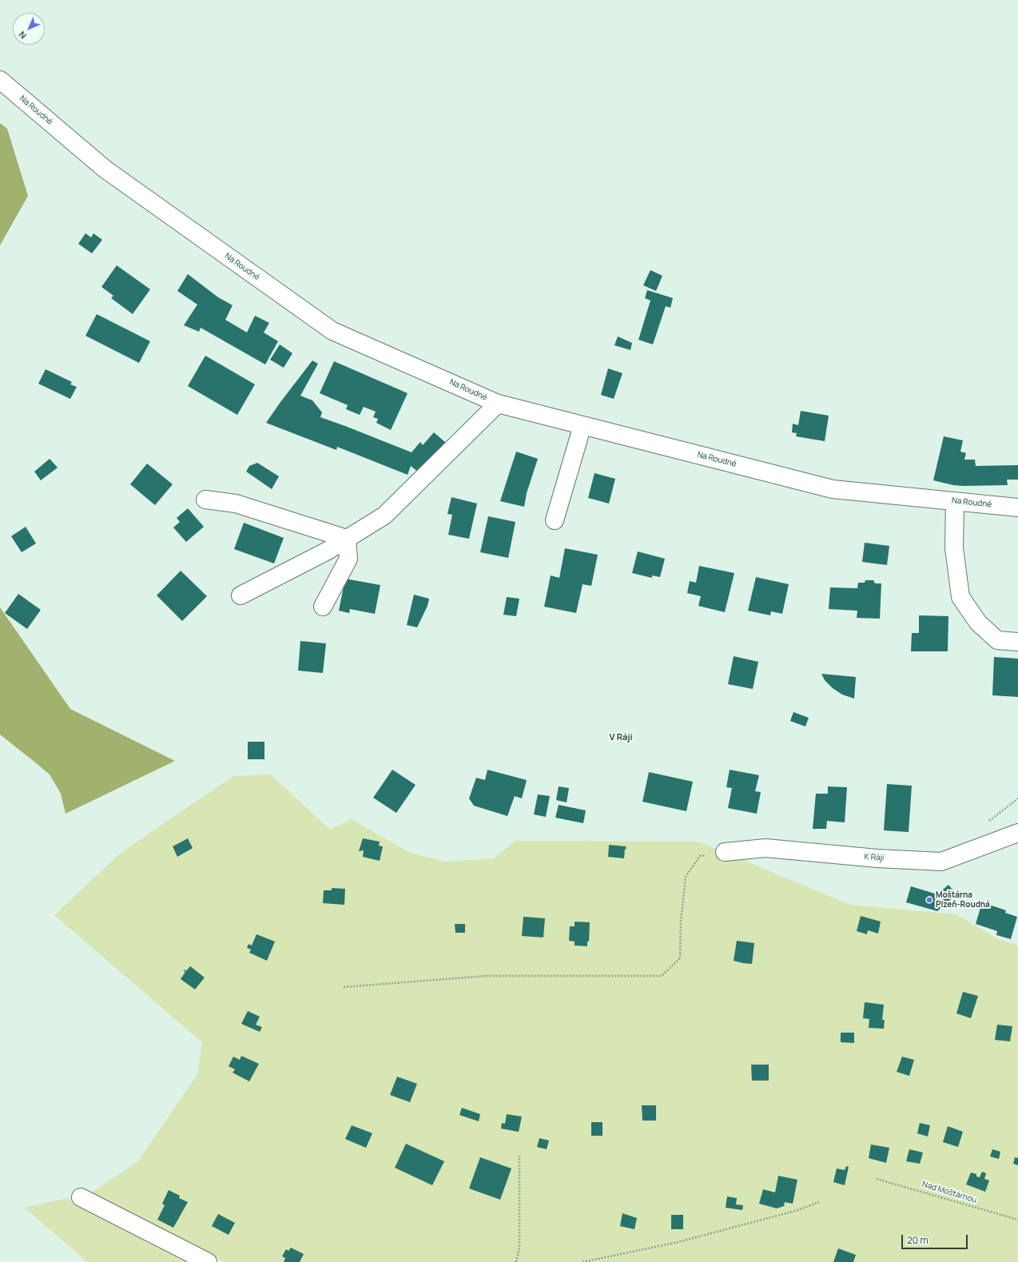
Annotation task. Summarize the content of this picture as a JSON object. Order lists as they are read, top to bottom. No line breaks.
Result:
{"streets":{"street":["Na Roudné","K Ráji"],"path":["Nad Moštárnou"]},"districts":["V Ráji"],"places":["Moštárna Plzeň-Roudná"],"scale_bar":"20 m","north":"bottom left"}
